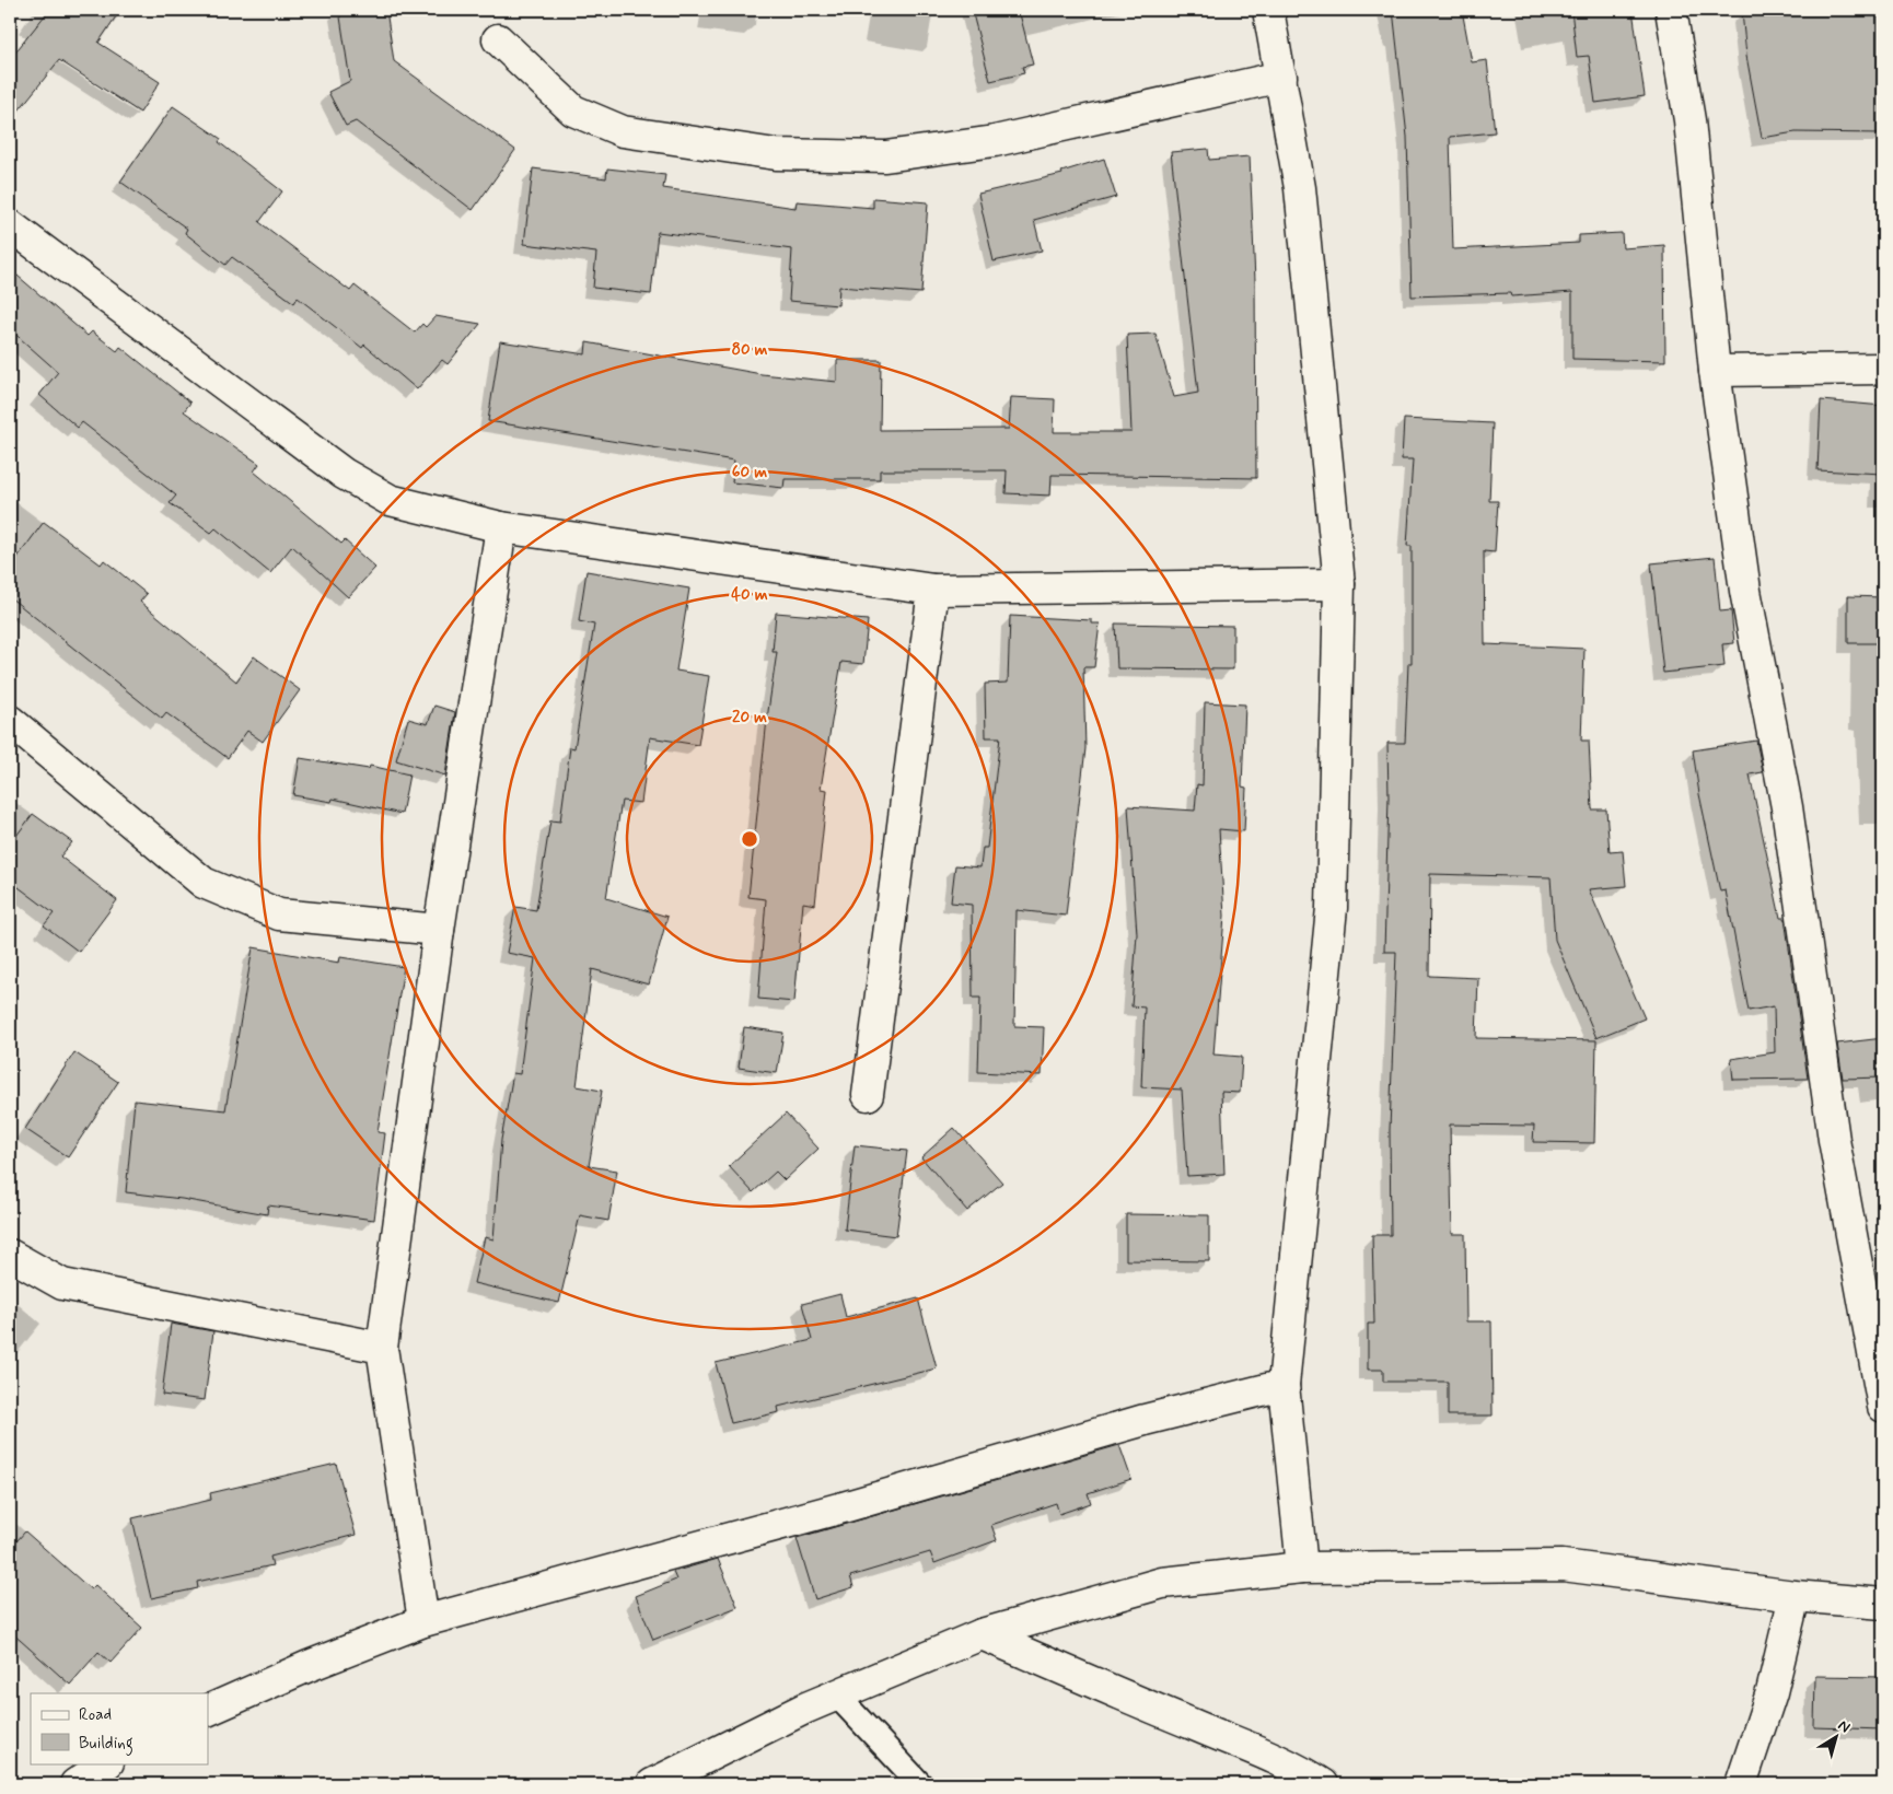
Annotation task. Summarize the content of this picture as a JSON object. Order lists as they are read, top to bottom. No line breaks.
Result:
{"legend":["Road","Building"],"north":"top right","rings":["80 m","60 m","40 m","20 m"]}
